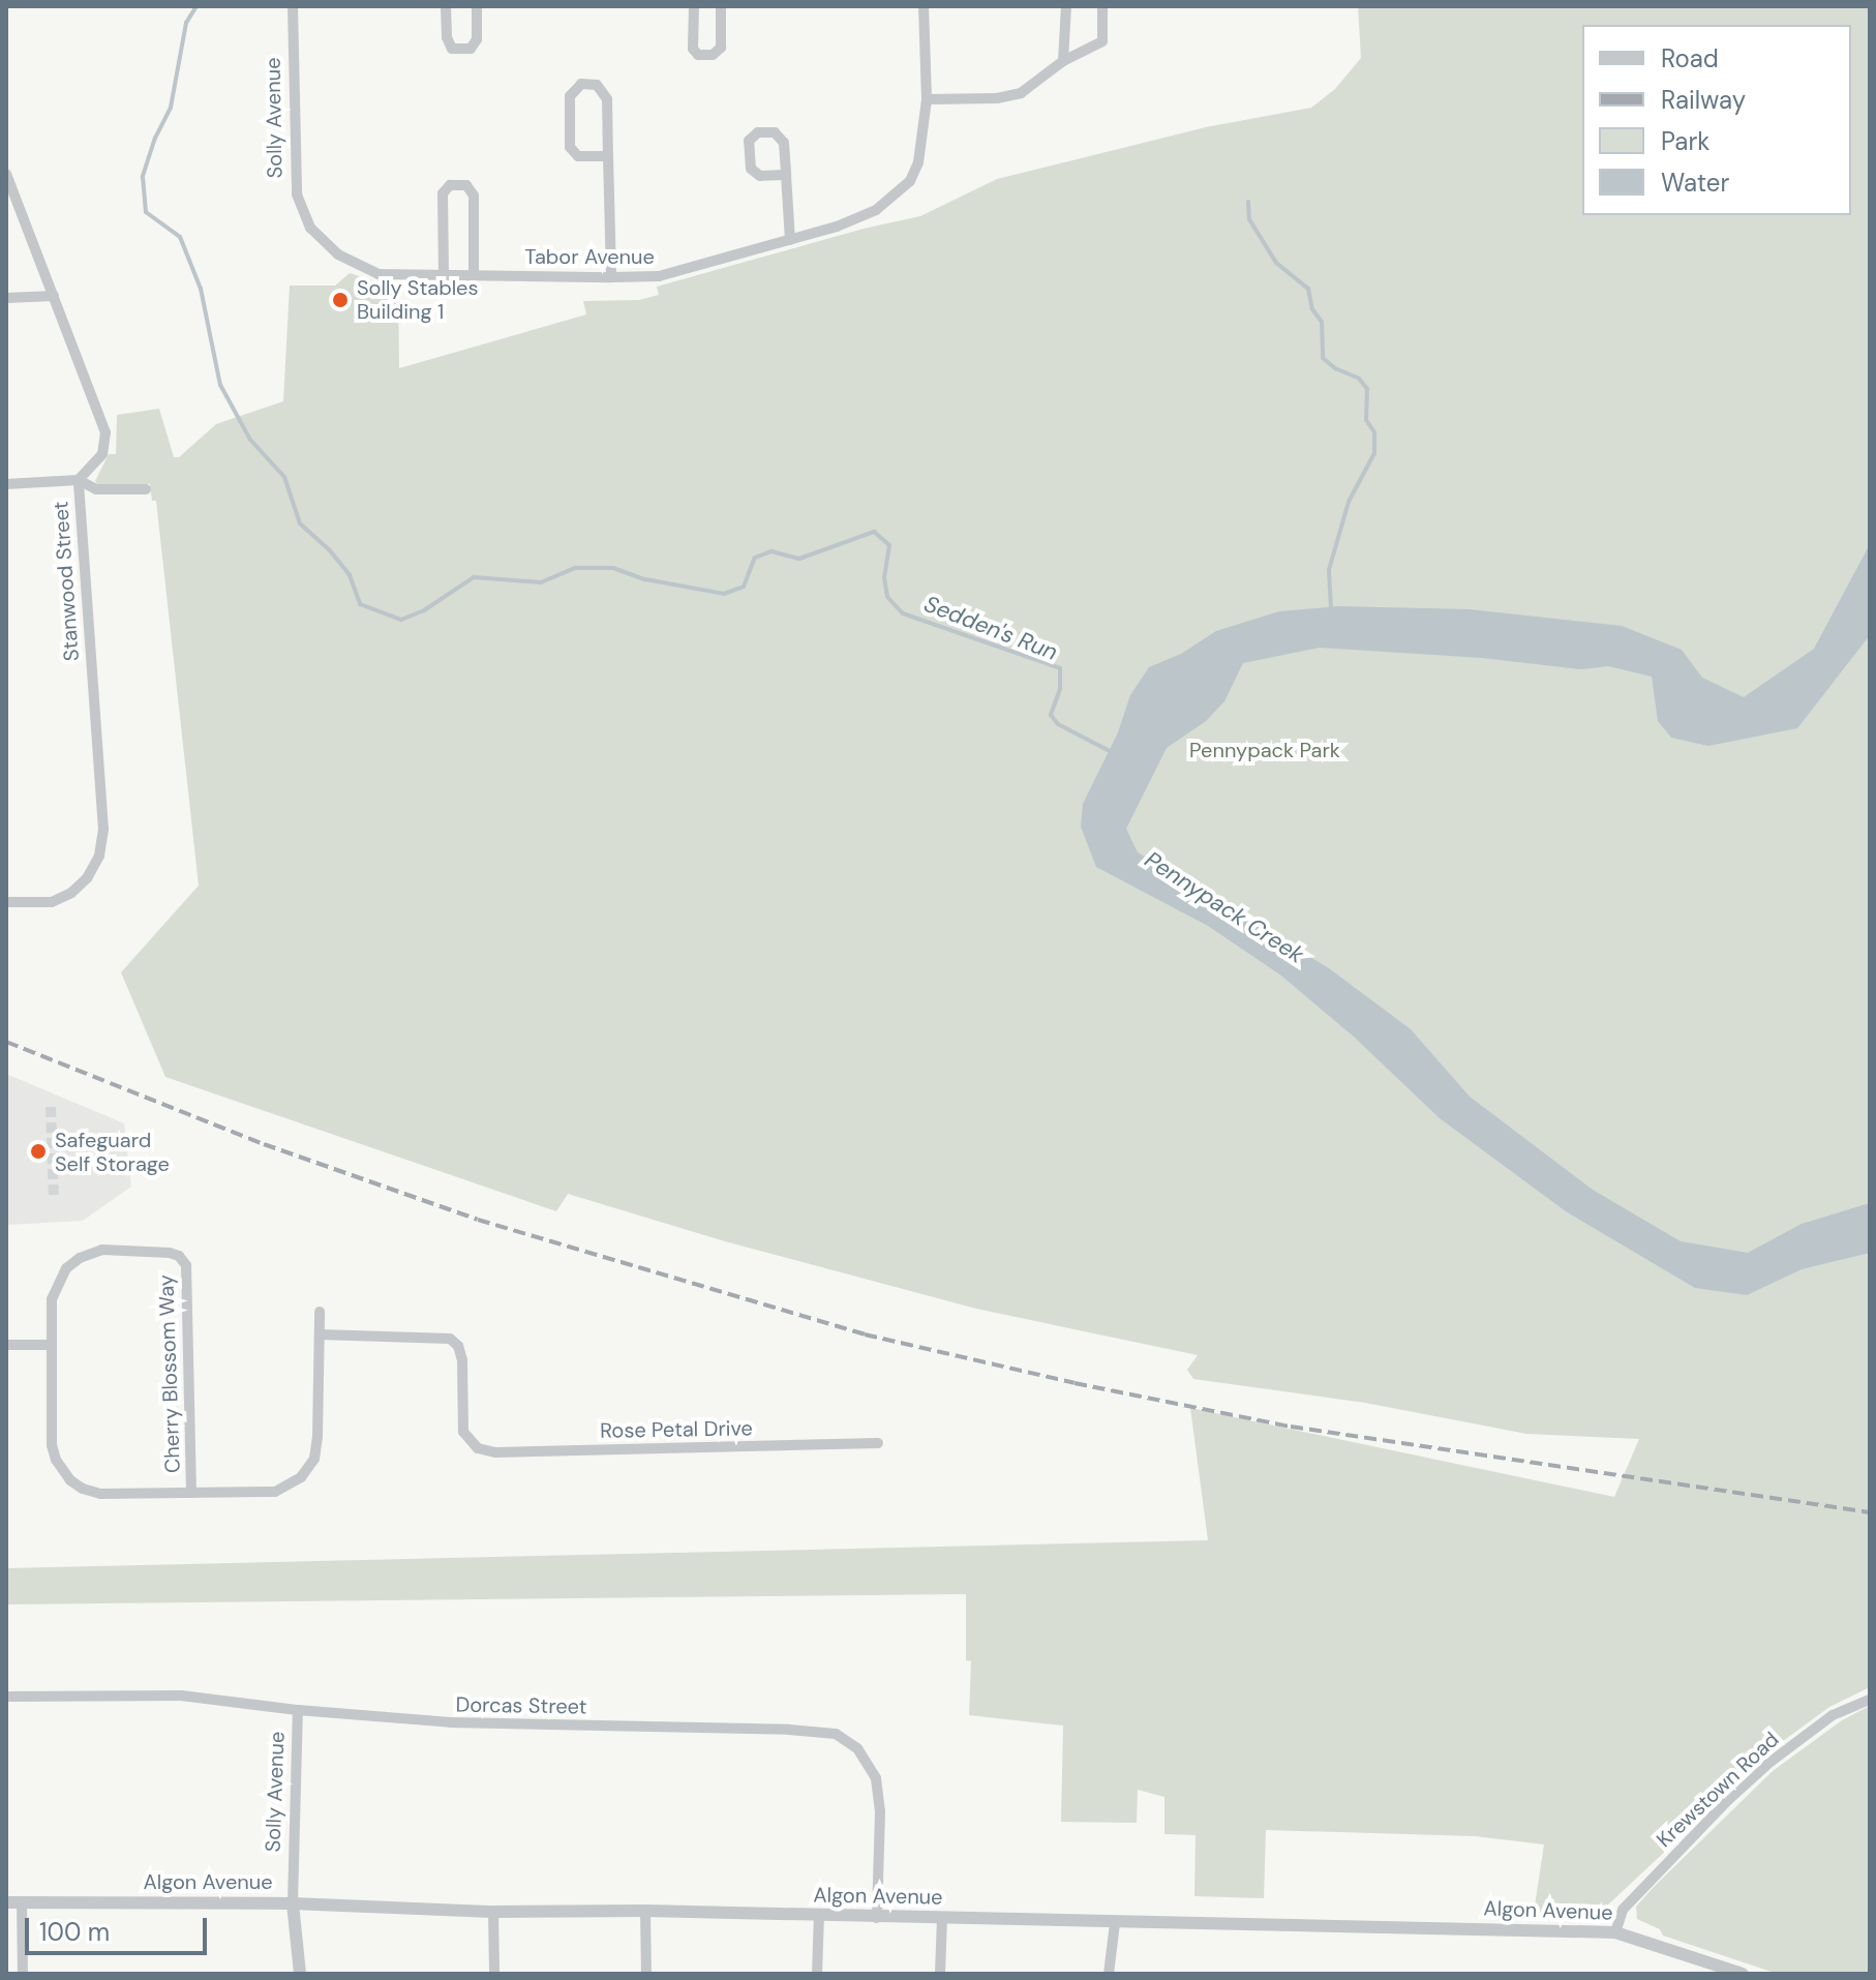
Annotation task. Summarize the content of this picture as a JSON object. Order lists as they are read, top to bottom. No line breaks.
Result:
{"streets":{"street":["Solly Avenue","Tabor Avenue","Stanwood Street","Cherry Blossom Way","Rose Petal Drive","Dorcas Street","Krewstown Road","Algon Avenue"]},"crossings":[["Solly Avenue","Tabor Avenue"],["Solly Avenue","Dorcas Street"],["Solly Avenue","Algon Avenue"],["Dorcas Street","Algon Avenue"],["Krewstown Road","Algon Avenue"]],"water":["Sedden's Run","Pennypack Creek"],"parks":["Pennypack Park"],"places":["Solly Stables Building 1","Safeguard Self Storage"],"legend":["Road","Railway","Park","Water"],"scale_bar":"100 m"}
